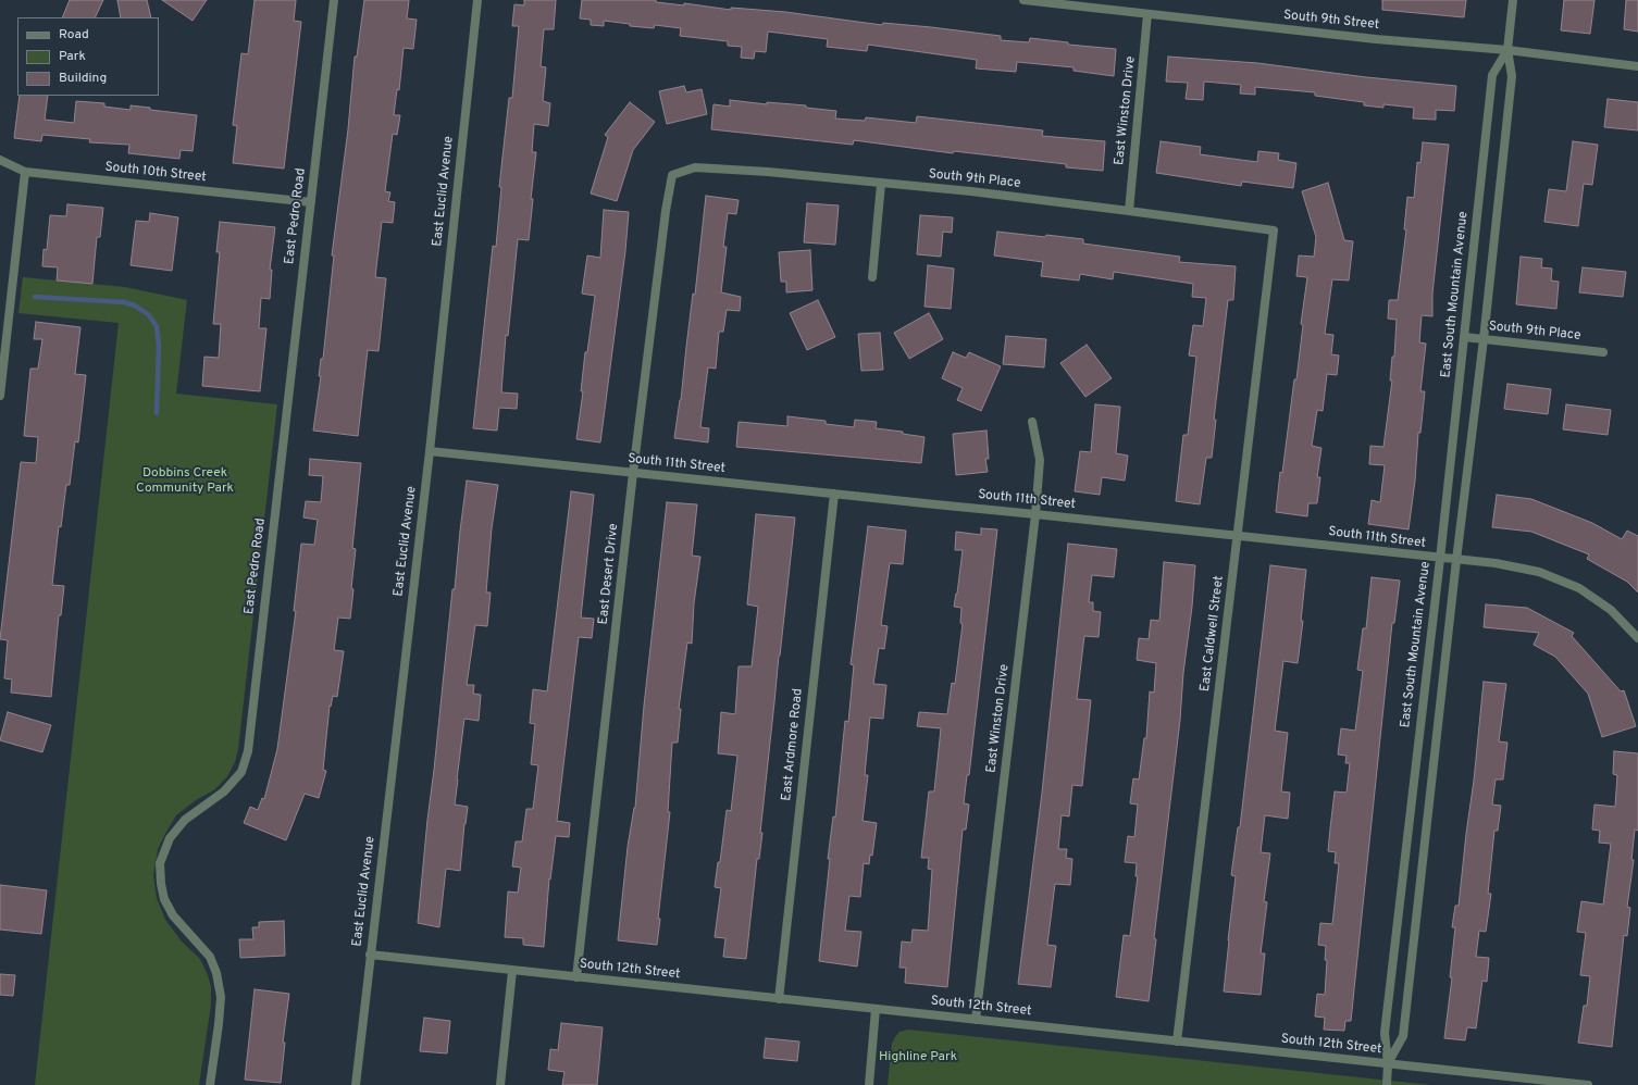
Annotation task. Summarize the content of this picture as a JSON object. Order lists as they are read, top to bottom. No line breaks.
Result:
{"streets":{"street":["South 9th Street","East Winston Drive","South 10th Street","South 9th Place","East Euclid Avenue","East Pedro Road","East South Mountain Avenue","South 11th Street","East Desert Drive","East Caldwell Street","East Ardmore Road","South 12th Street"]},"crossings":[["South 9th Street","East Winston Drive"],["South 9th Street","East South Mountain Avenue"],["East Winston Drive","South 9th Place"],["East Winston Drive","South 11th Street"],["East Winston Drive","South 12th Street"],["South 10th Street","East Pedro Road"],["South 9th Place","East South Mountain Avenue"],["South 9th Place","East Desert Drive"],["South 9th Place","East Caldwell Street"],["East Euclid Avenue","South 11th Street"],["East Euclid Avenue","South 12th Street"],["East South Mountain Avenue","South 11th Street"],["East South Mountain Avenue","South 12th Street"],["South 11th Street","East Desert Drive"],["South 11th Street","East Caldwell Street"],["South 11th Street","East Ardmore Road"],["East Desert Drive","South 12th Street"],["East Caldwell Street","South 12th Street"],["East Ardmore Road","South 12th Street"]],"parks":["Dobbins Creek Community Park","Highline Park"],"legend":["Road","Park","Building"]}
